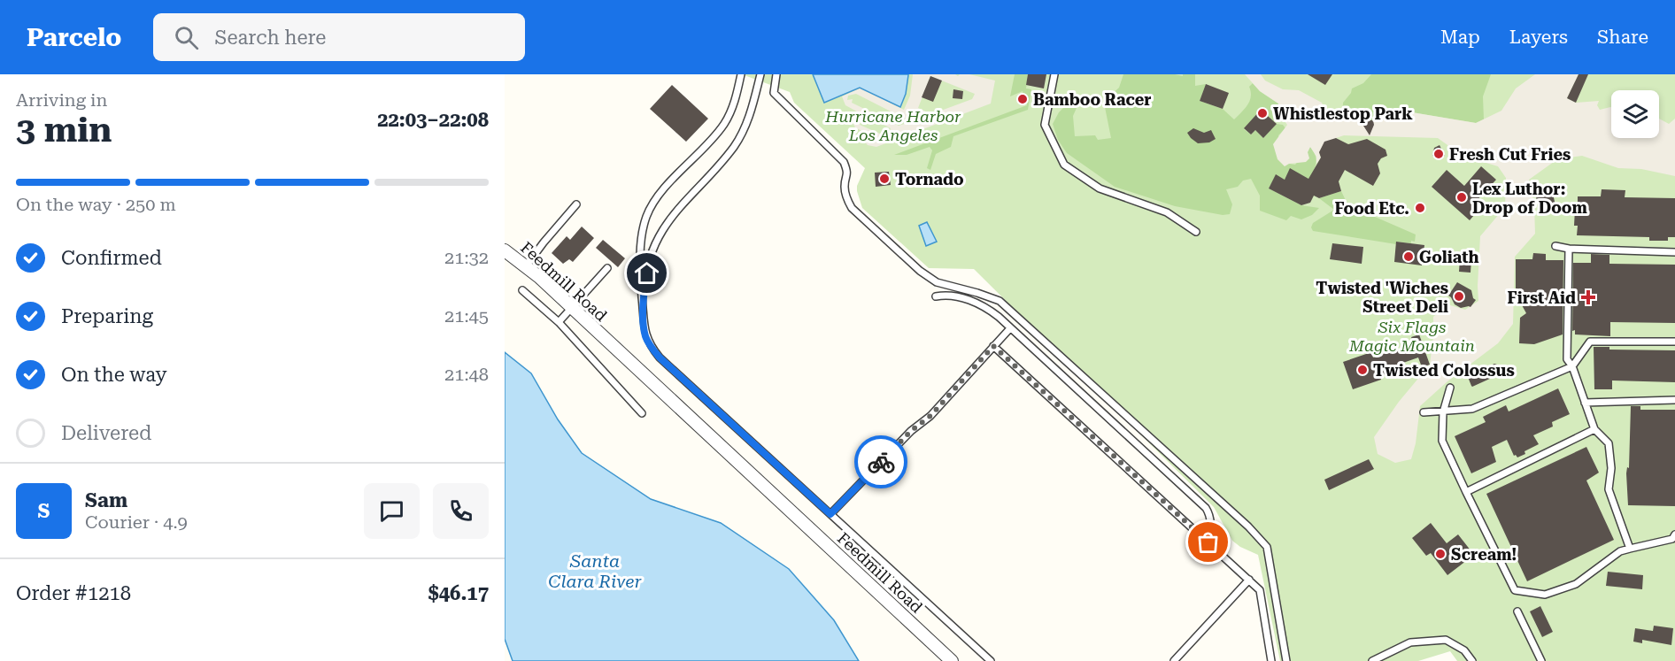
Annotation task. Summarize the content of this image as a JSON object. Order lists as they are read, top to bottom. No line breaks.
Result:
{"streets":{"street":["Feedmill Road"]},"water":["Santa Clara River"],"parks":["Hurricane Harbor Los Angeles","Six Flags Magic Mountain"],"places":{"other":["Bamboo Racer","Whistlestop Park","Fresh Cut Fries","Tornado","Lex Luthor: Drop of Doom","Food Etc.","Goliath","Twisted 'Wiches Street Deli","Twisted Colossus","Scream!"],"health":["First Aid"]},"page":{"header":"Parcelo","search":"Search here","nav":["Map","Layers","Share"],"heading":["3 min","Arriving in","22:03–22:08"],"panel":["Sam","Courier · 4.9","Order #1218","$46.17"],"bar":"On the way · 250 m","list":[["Confirmed","21:32"],["Preparing","21:45"],["On the way","21:48"],"Delivered"],"round":"S"}}
